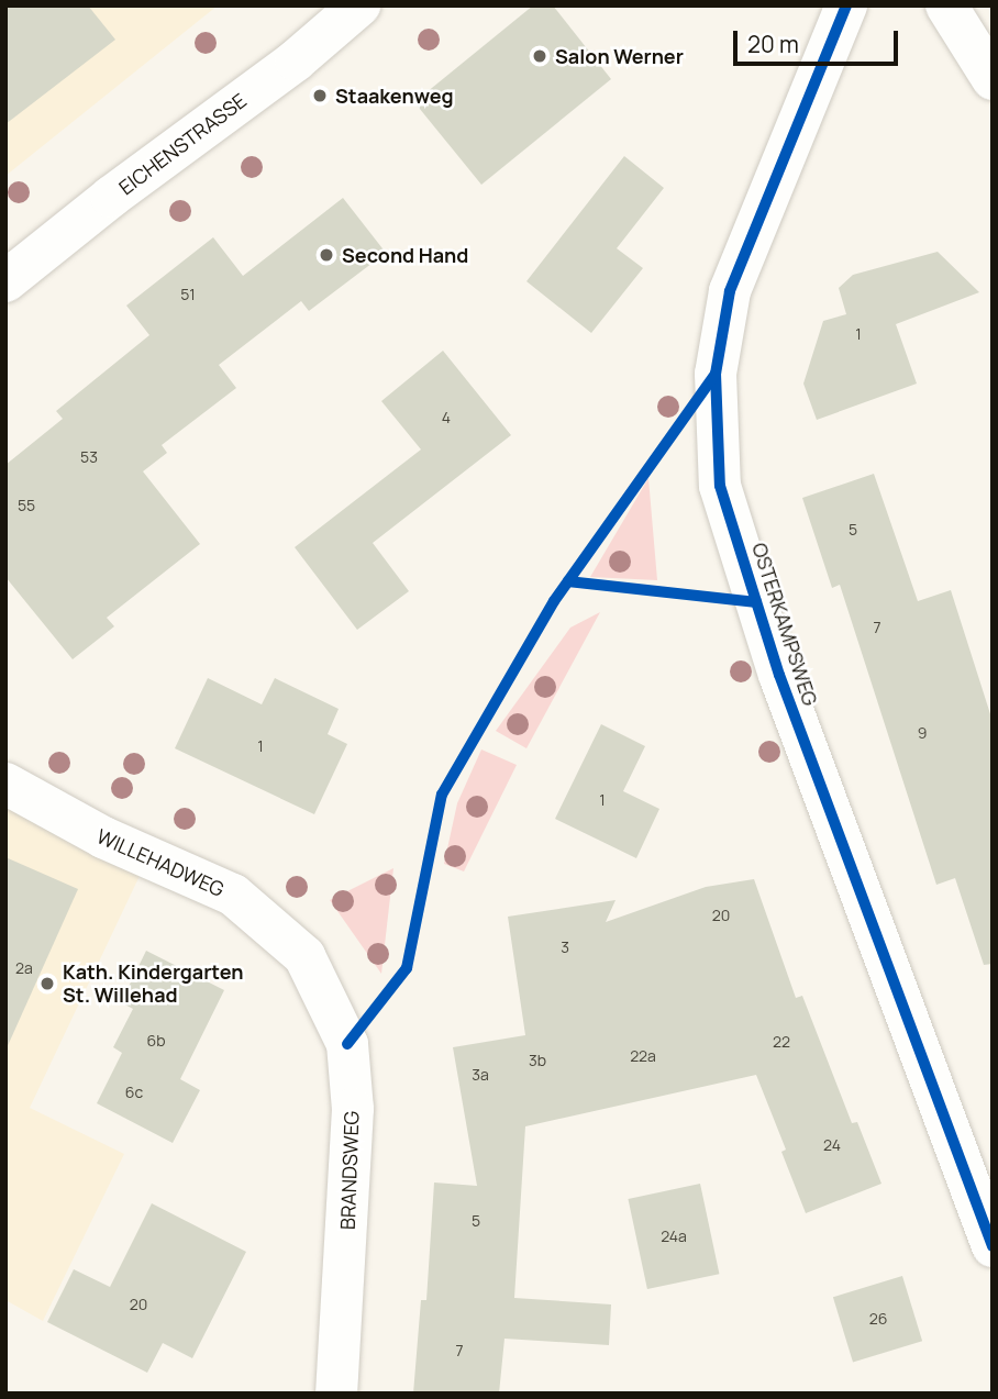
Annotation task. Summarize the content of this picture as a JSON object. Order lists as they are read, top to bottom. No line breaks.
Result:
{"streets":{"street":["EICHENSTRASSE","OSTERKAMPSWEG","WILLEHADWEG","BRANDSWEG"]},"crossings":[["WILLEHADWEG","BRANDSWEG"]],"places":["Salon Werner","Staakenweg","Second Hand","Kath. Kindergarten St. Willehad"],"house_numbers":["51","1","4","53","55","5","7","9","1","1","20","3","2a","6b","22","22a","3b","3a","6c","24","5","24a","20","26","7"],"scale_bar":"20 m"}
